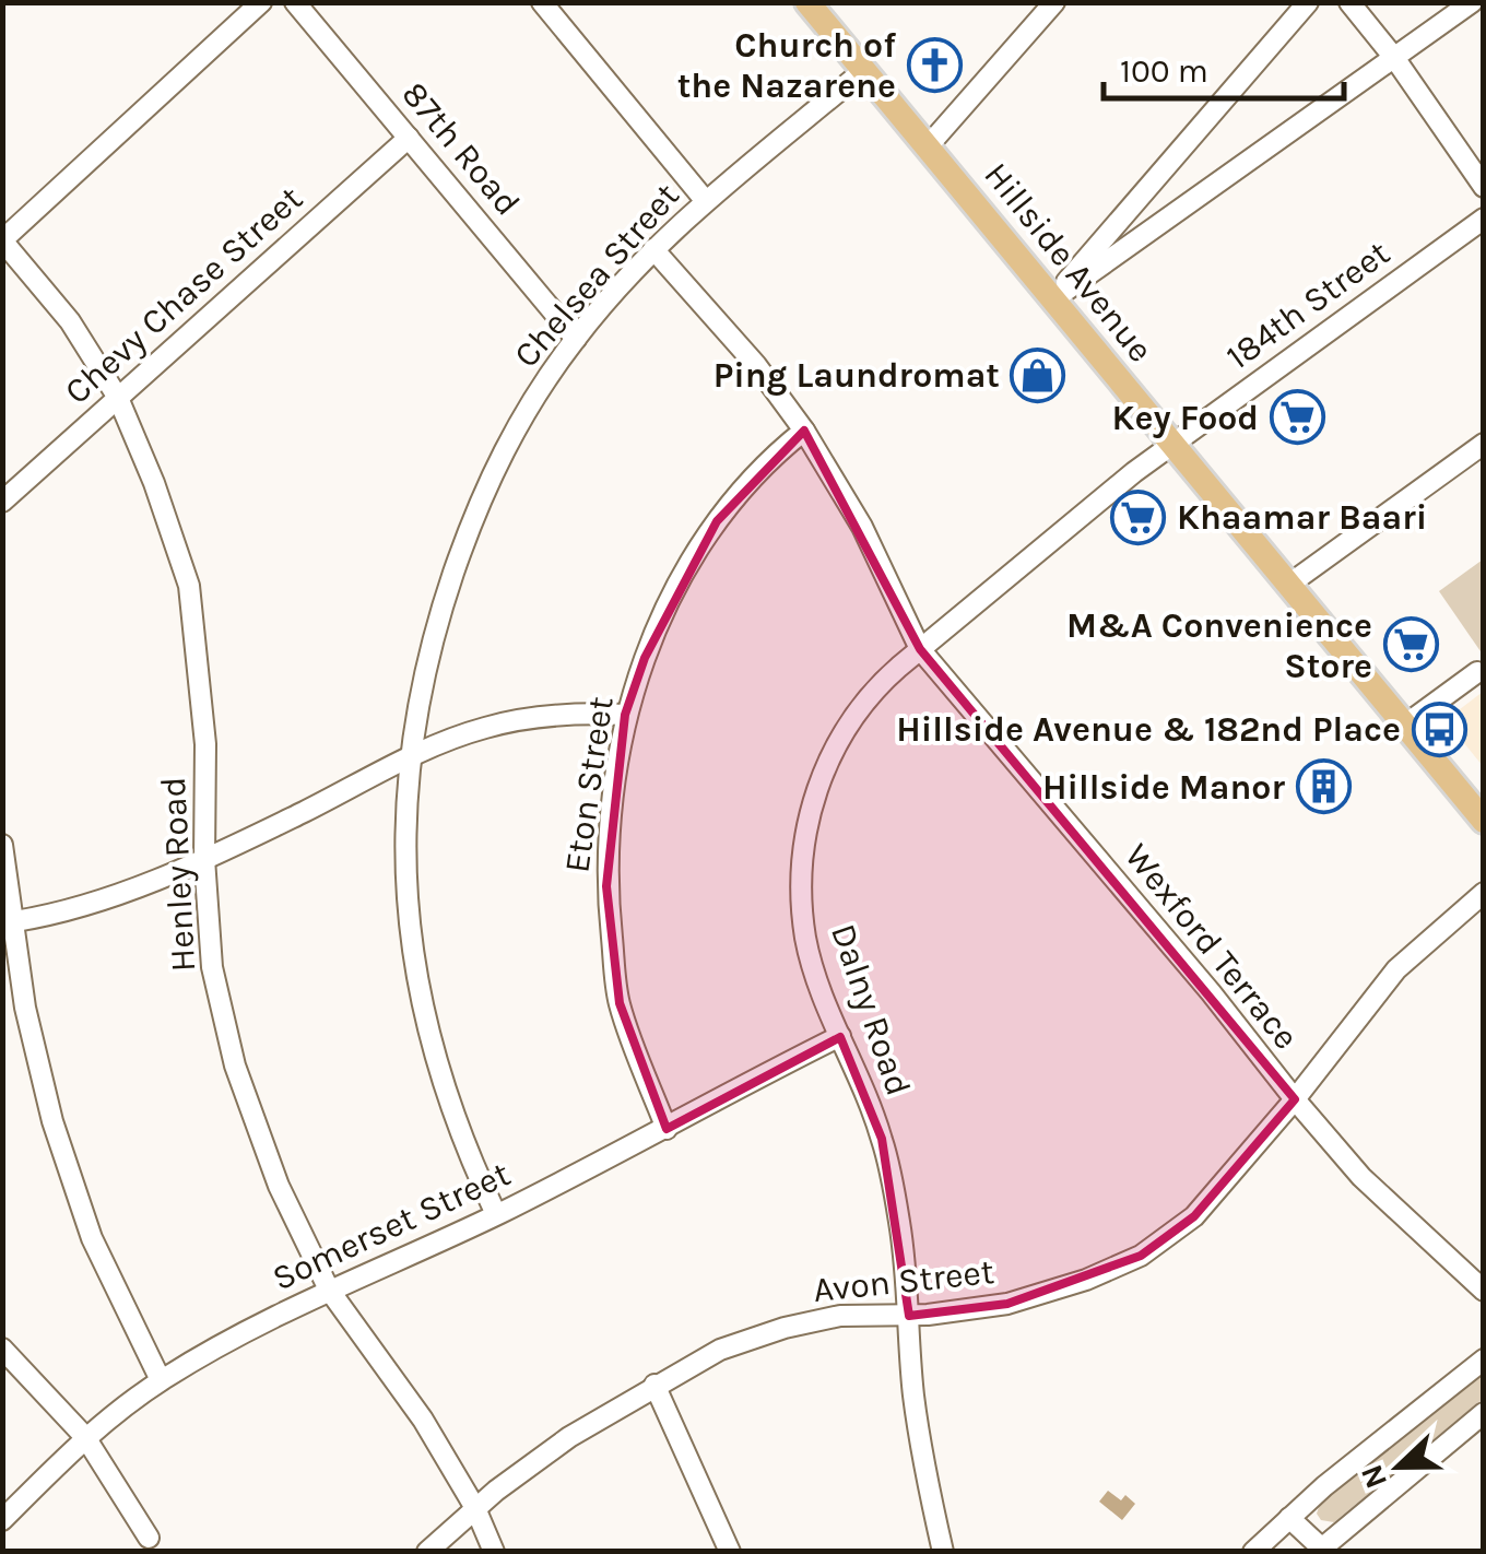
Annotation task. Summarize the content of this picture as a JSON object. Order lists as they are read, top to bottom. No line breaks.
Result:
{"streets":{"main road":["Hillside Avenue"],"street":["87th Road","Chelsea Street","Chevy Chase Street","184th Street","Eton Street","Henley Road","Wexford Terrace","Dalny Road","Somerset Street","Avon Street"]},"crossings":[["87th Road","Chelsea Street"],["87th Road","Chevy Chase Street"],["Hillside Avenue","Chelsea Street"],["Hillside Avenue","184th Street"],["Hillside Avenue","Dalny Road"],["Chelsea Street","Wexford Terrace"],["Chelsea Street","Somerset Street"],["Chevy Chase Street","Henley Road"],["184th Street","Dalny Road"],["Eton Street","Wexford Terrace"],["Eton Street","Somerset Street"],["Henley Road","Somerset Street"],["Henley Road","Avon Street"],["Wexford Terrace","Dalny Road"],["Wexford Terrace","Avon Street"],["Dalny Road","Somerset Street"],["Dalny Road","Avon Street"]],"places":{"church":["Church of the Nazarene"],"shop":["Ping Laundromat"],"supermarket":["Key Food","Khaamar Baari","M&A Convenience Store"],"bus stop":["Hillside Avenue & 182nd Place"],"building":["Hillside Manor"]},"scale_bar":"100 m","north":"left"}
